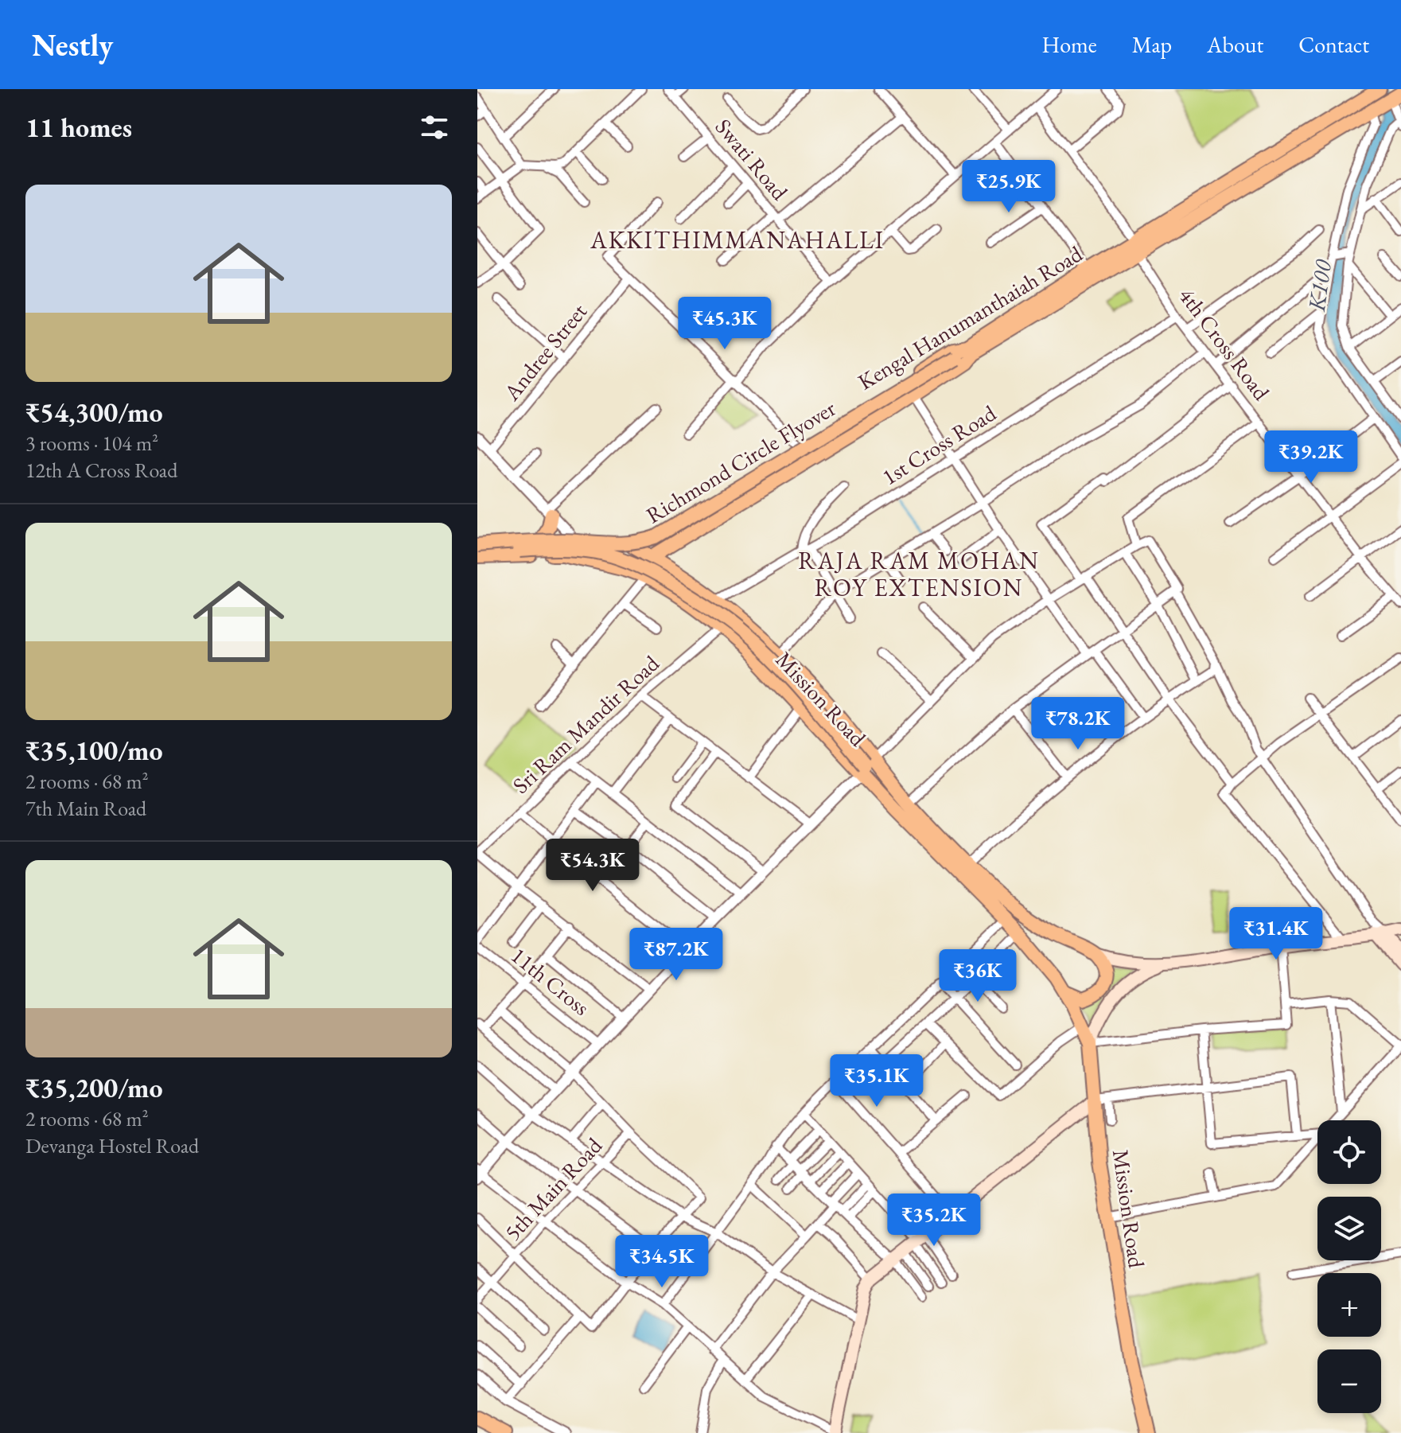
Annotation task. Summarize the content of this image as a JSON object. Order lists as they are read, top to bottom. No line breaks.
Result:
{"streets":{"main road":["Kengal Hanumanthaiah Road","Richmond Circle Flyover","Mission Road"],"street":["Swati Road","4th Cross Road","Andree Street","1st Cross Road","Sri Ram Mandir Road","11th Cross","5th Main Road"]},"crossings":[["Kengal Hanumanthaiah Road","4th Cross Road"],["Kengal Hanumanthaiah Road","Richmond Circle Flyover"],["Kengal Hanumanthaiah Road","Mission Road"],["4th Cross Road","1st Cross Road"],["1st Cross Road","Mission Road"],["Richmond Circle Flyover","Mission Road"],["Mission Road","Sri Ram Mandir Road"]],"districts":["AKKITHIMMANAHALLI","RAJA RAM MOHAN ROY EXTENSION"],"water":["K100"],"page":{"header":"Nestly","nav":["Home","Map","About","Contact"],"heading":"11 homes","price":["₹25.9K","₹45.3K","₹39.2K","₹78.2K","₹54.3K","₹31.4K","₹87.2K","₹36K","₹35.1K","₹35.2K","₹34.5K"],"list":[{"name":"₹54,300/mo","note":"3 rooms · 104 m² · 12th A Cross Road"},{"name":"₹35,100/mo","note":"2 rooms · 68 m² · 7th Main Road"},{"name":"₹35,200/mo","note":"2 rooms · 68 m² · Devanga Hostel Road"}],"map_buttons":["+","−"]}}
